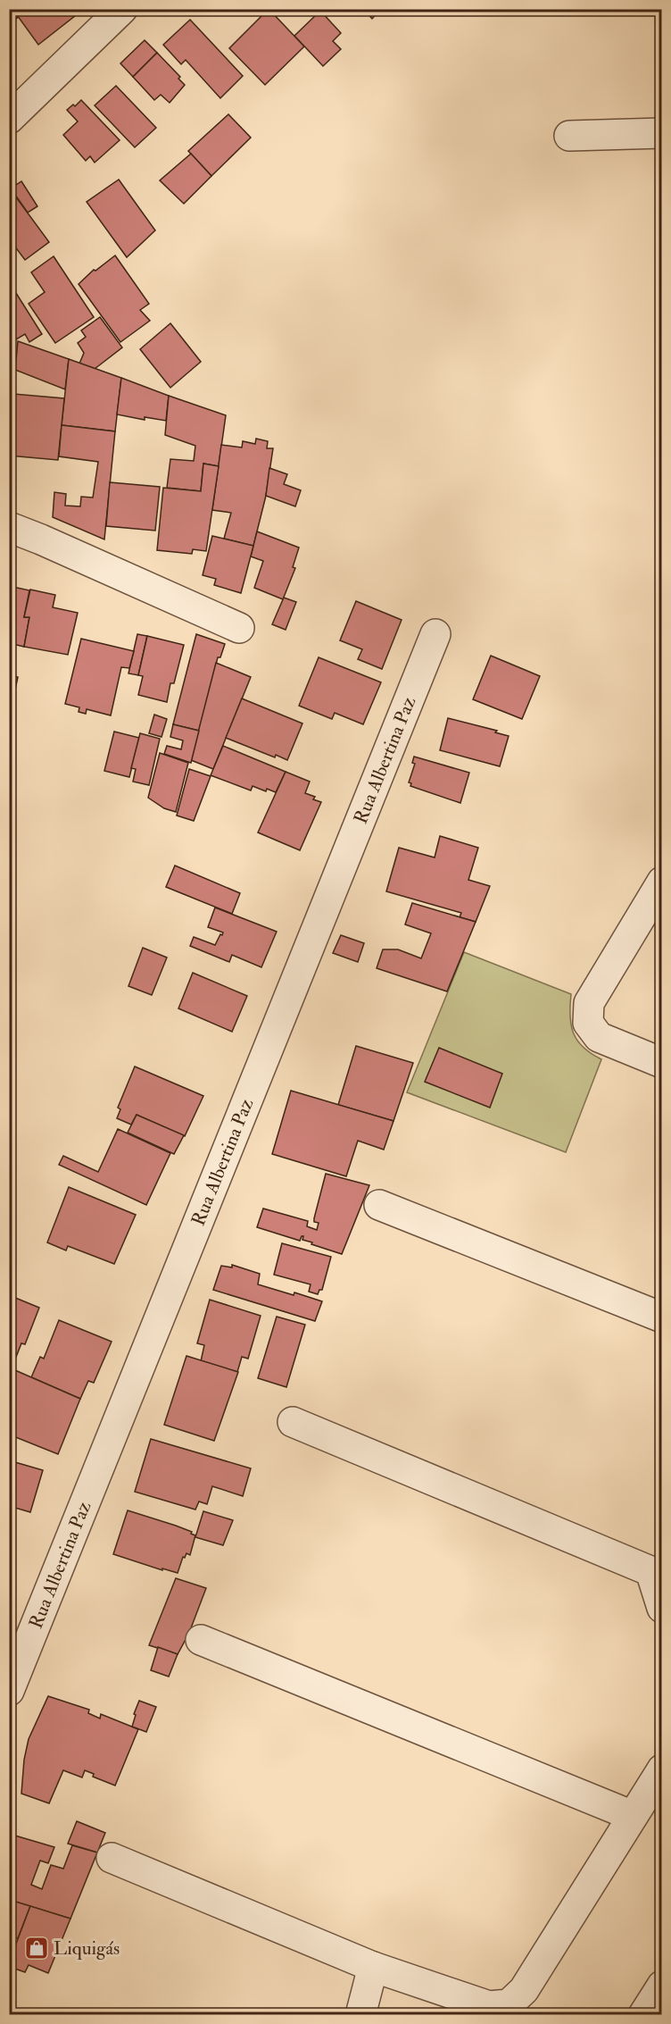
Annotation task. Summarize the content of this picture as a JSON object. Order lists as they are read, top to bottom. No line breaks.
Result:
{"streets":{"street":["Rua Albertina Paz"]},"places":{"shop":["Liquigás"]}}
